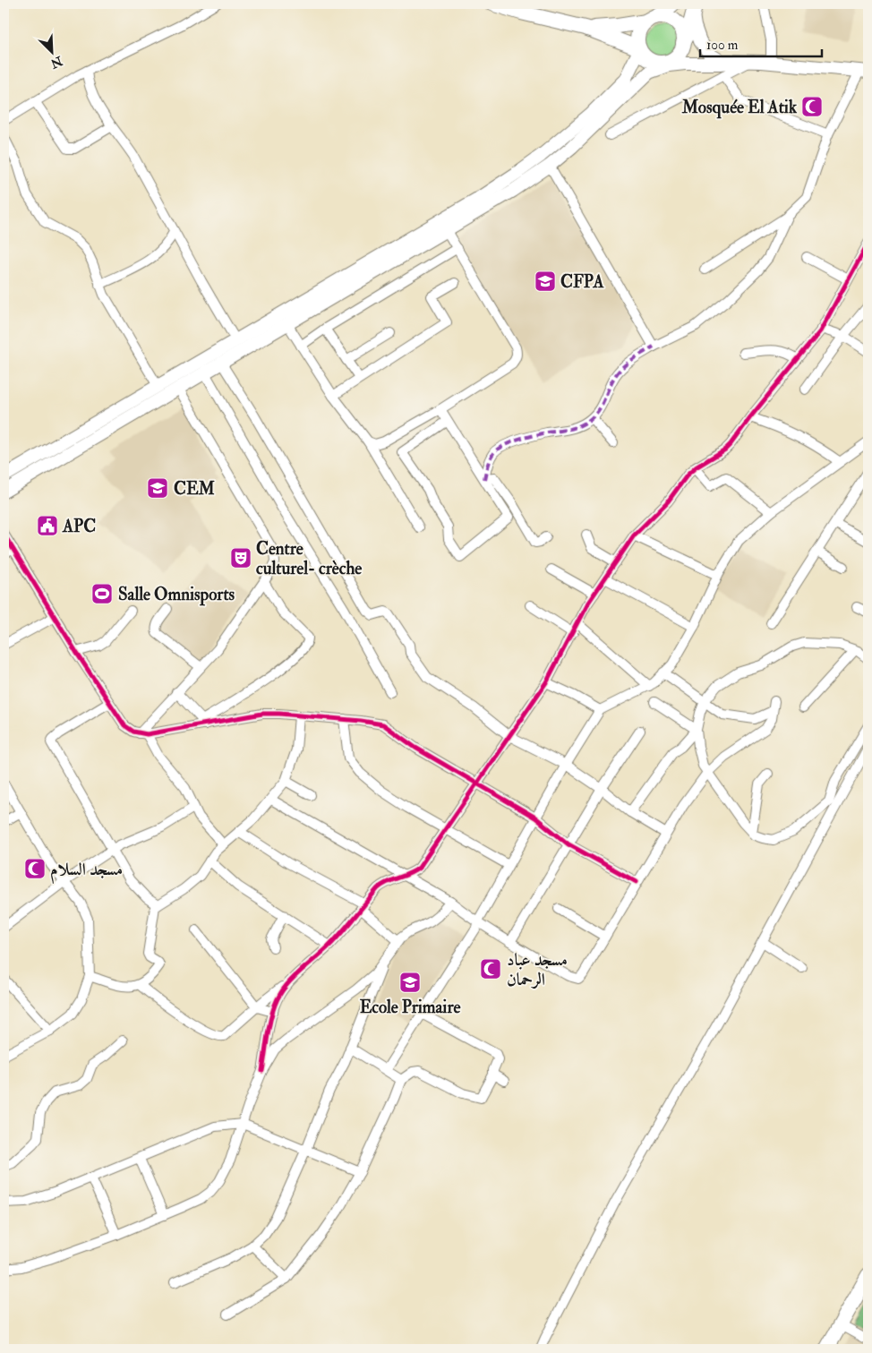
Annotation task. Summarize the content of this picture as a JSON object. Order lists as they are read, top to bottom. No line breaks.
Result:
{"places":{"mosque":["Mosquée El Atik","مسجد السلام","مسجد عباد الرحمان"],"school or university":["CFPA","CEM","Ecole Primaire"],"public building":["APC"],"theatre":["Centre culturel- crèche"],"sports":["Salle Omnisports"]},"scale_bar":"100 m","north":"bottom right"}
